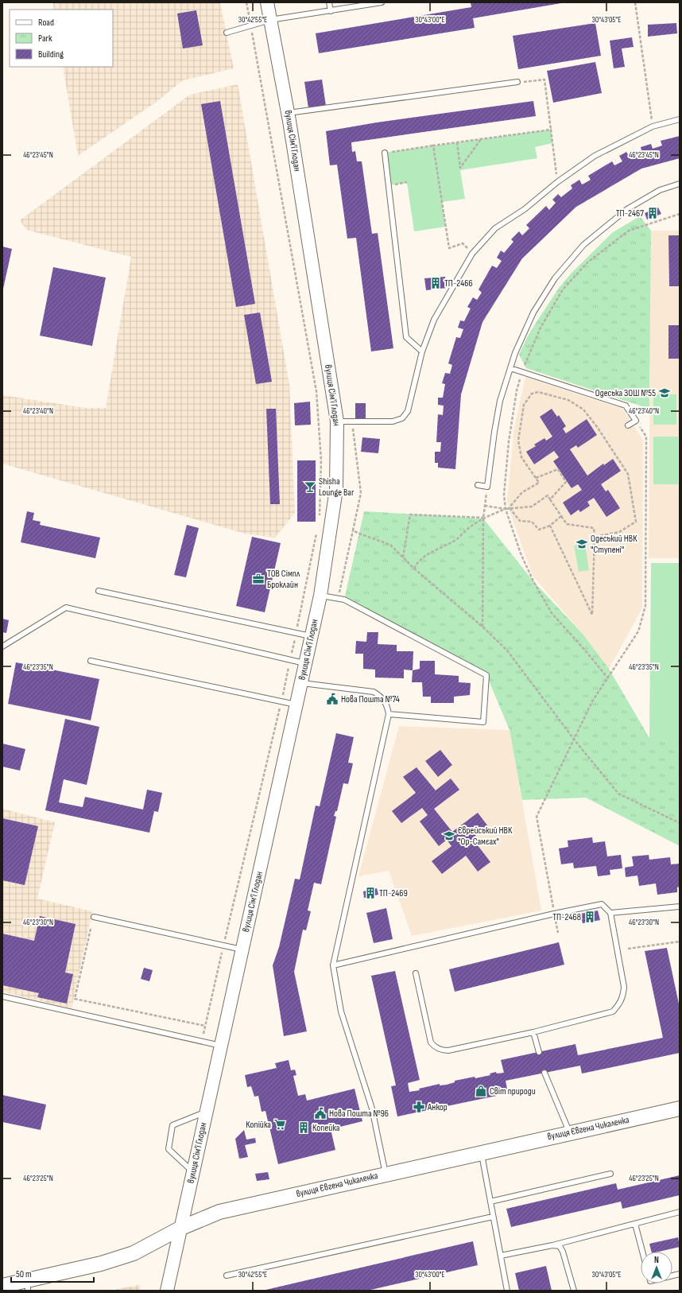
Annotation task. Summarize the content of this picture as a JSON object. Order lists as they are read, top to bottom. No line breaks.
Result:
{"streets":{"main road":["вулиця Євгена Чикаленка"],"street":["вулиця Сім'ї Глодан"]},"crossings":[["вулиця Сім'ї Глодан","вулиця Євгена Чикаленка"]],"places":{"building":["ТП-2467","ТП-2466","ТП-2469","ТП-2468","Копейка"],"school or university":["Одеська ЗОШ №55","Одеський НВК \"Ступені\"","Єврейський НВК \"Ор-Самєах\""],"bar":["Shisha Lounge Bar"],"office":["ТОВ Сімпл Броклайн"],"public building":["Нова Пошта №74","Нова Пошта №96"],"shop":["Світ природи"],"pharmacy":["Анкор"],"supermarket":["Копійка"]},"legend":["Road","Park","Building"],"scale_bar":"50 m","north":"top","coordinates":["30°42'55\"E","30°43'00\"E","30°43'05\"E","46°23'45\"N","46°23'40\"N","46°23'35\"N","46°23'30\"N","46°23'25\"N"]}
